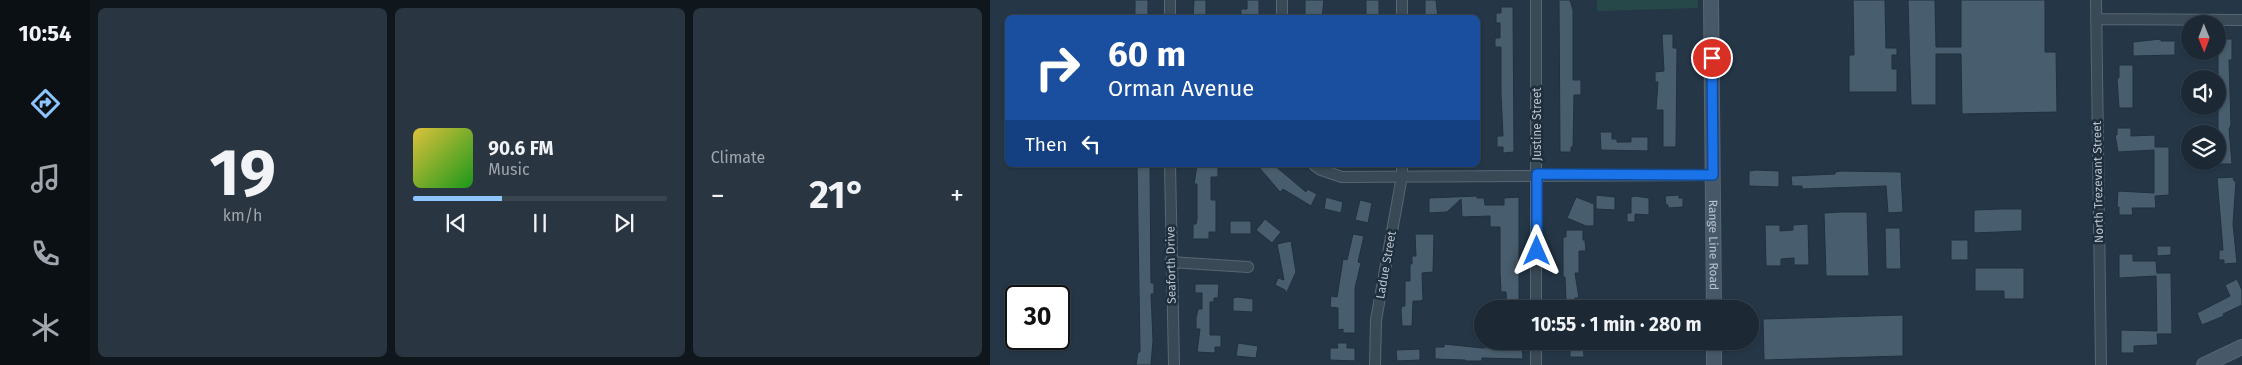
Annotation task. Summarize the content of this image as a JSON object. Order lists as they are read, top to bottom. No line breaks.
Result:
{"streets":{"main road":["Range Line Road"],"street":["Justine Street","North Trezevant Street","Seaforth Drive","Ladue Street"]},"north":"bottom","page":{"tabs":"10:54","tile":[["19","km/h"],"Climate"],"turn":["60 m","Orman Avenue"],"then":"Then","song":["90.6 FM","Music"],"heat":["−","21°","+"],"limit":"30","trip":"10:55 · 1 min · 280 m"}}
